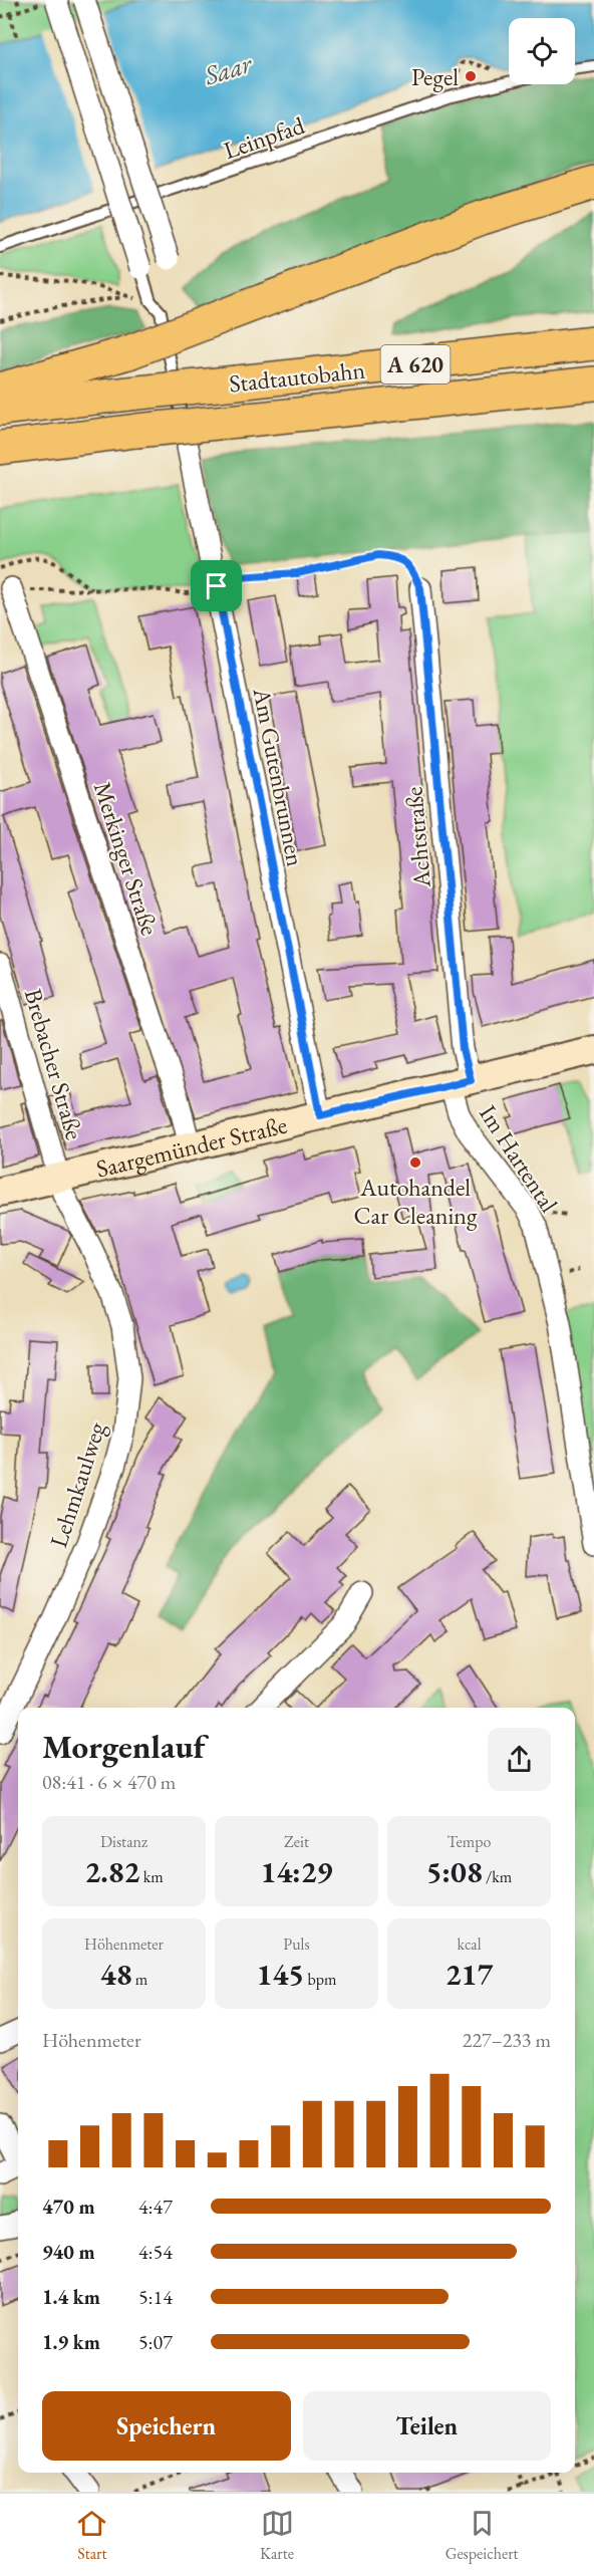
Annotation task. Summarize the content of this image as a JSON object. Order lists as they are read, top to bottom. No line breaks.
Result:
{"streets":{"highway":["A 620","Stadtautobahn"],"street":["Am Gutenbrunnen","Achtstraße","Merkinger Straße","Brebacher Straße","Saargemünder Straße","Im Hartental","Lehmkaulweg"],"lane":["Leinpfad"]},"crossings":[["Am Gutenbrunnen","Saargemünder Straße"],["Achtstraße","Saargemünder Straße"],["Achtstraße","Im Hartental"],["Merkinger Straße","Saargemünder Straße"],["Brebacher Straße","Saargemünder Straße"],["Brebacher Straße","Lehmkaulweg"],["Saargemünder Straße","Im Hartental"],["Saargemünder Straße","Lehmkaulweg"]],"water":["Saar"],"places":["Pegel","Autohandel Car Cleaning"],"page":{"heading":["Morgenlauf","08:41 · 6 × 470 m"],"stats":[["Distanz","2.82 km"],["Zeit","14:29"],["Tempo","5:08 /km"],["Höhenmeter","48 m"],["Puls","145 bpm"],["kcal","217"]],"chart":["Höhenmeter","227–233 m"],"list":[{"name":"470 m","note":"4:47"},{"name":"940 m","note":"4:54"},{"name":"1.4 km","note":"5:14"},{"name":"1.9 km","note":"5:07"}],"buttons":["Speichern","Teilen"],"tabs":["Start","Karte","Gespeichert"]}}
